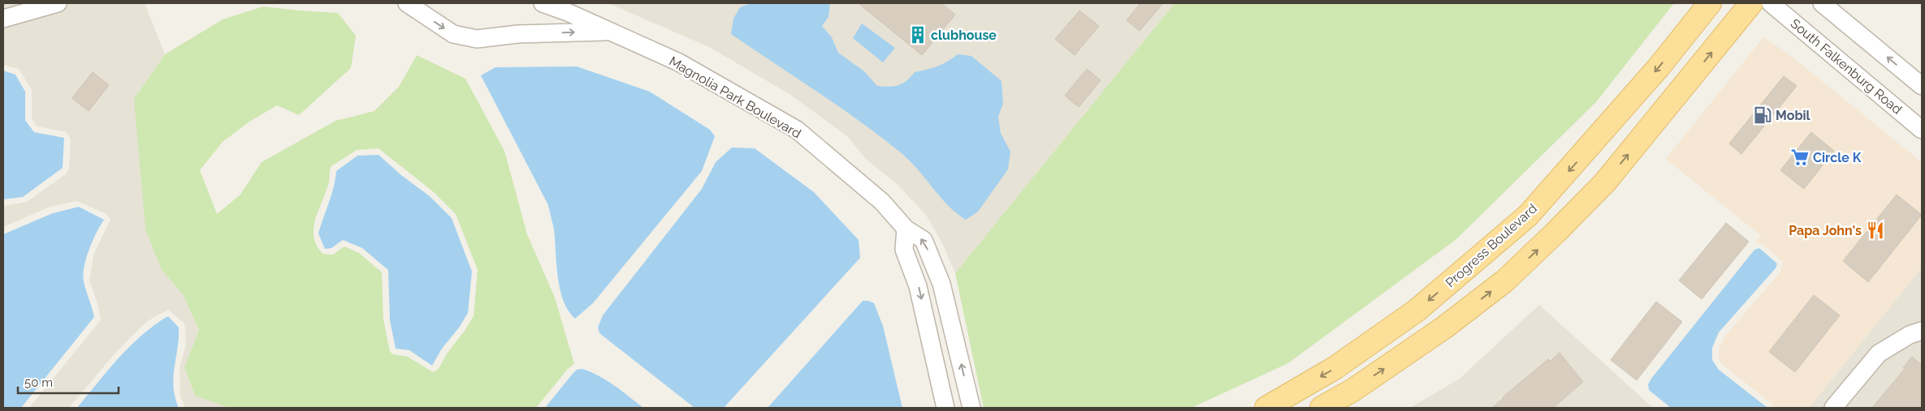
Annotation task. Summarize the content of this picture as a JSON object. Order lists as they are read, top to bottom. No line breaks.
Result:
{"streets":{"main road":["Progress Boulevard"],"street":["South Falkenburg Road","Magnolia Park Boulevard"]},"places":{"building":["clubhouse"],"fuel station":["Mobil"],"supermarket":["Circle K"],"restaurant":["Papa John's"]},"scale_bar":"50 m"}
